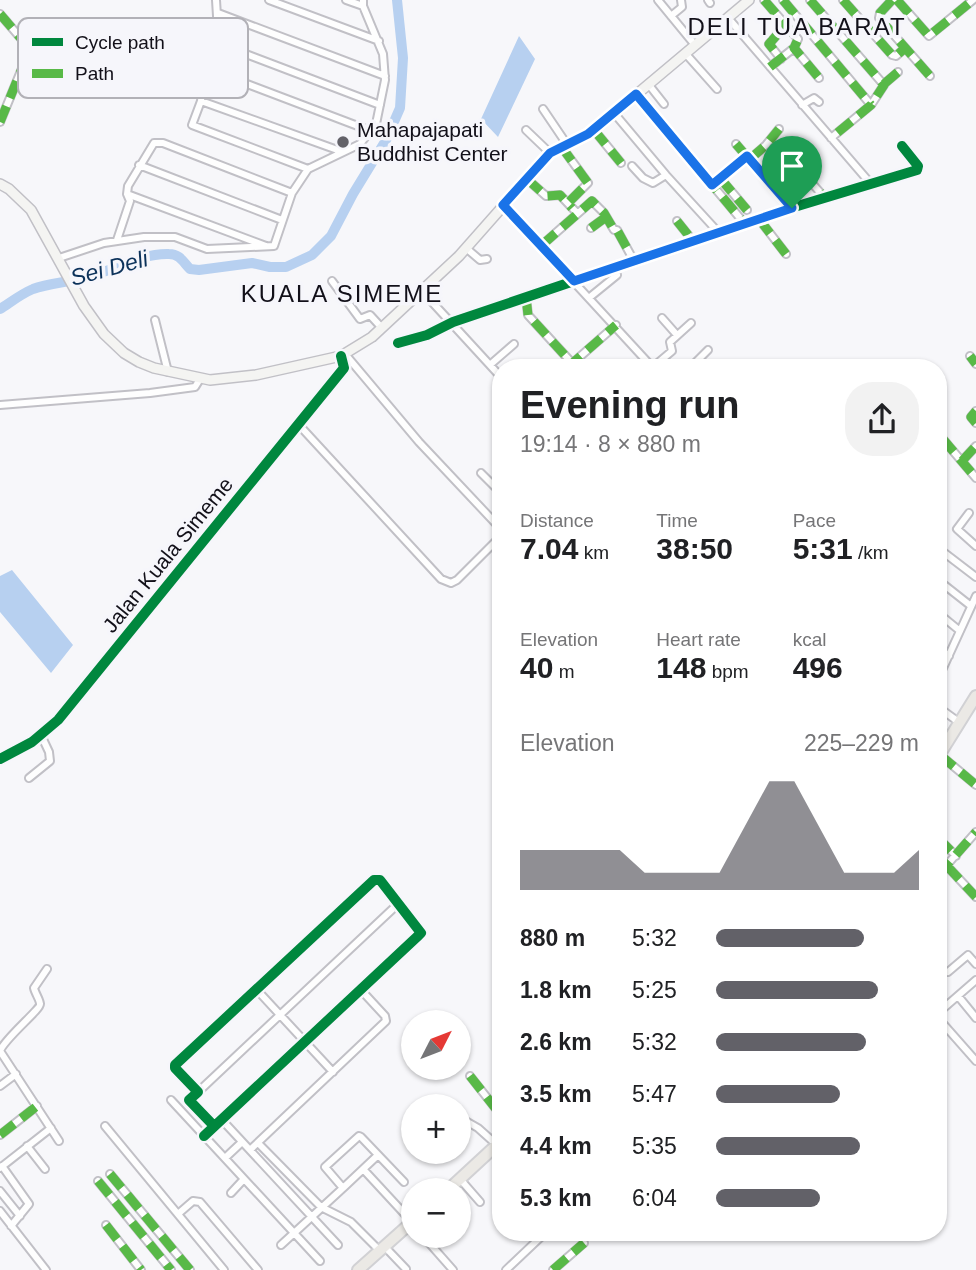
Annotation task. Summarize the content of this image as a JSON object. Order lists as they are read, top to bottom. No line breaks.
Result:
{"streets":{"street":["Jalan Kuala Simeme"]},"districts":["DELI TUA BARAT","KUALA SIMEME"],"water":["Sei Deli"],"places":["Mahapajapati Buddhist Center"],"legend":["Cycle path","Path"],"north":"top right","page":{"heading":["Evening run","19:14 · 8 × 880 m"],"stats":[["Distance","7.04 km"],["Time","38:50"],["Pace","5:31 /km"],["Elevation","40 m"],["Heart rate","148 bpm"],["kcal","496"]],"chart":["Elevation","225–229 m"],"list":[{"name":"880 m","note":"5:32"},{"name":"1.8 km","note":"5:25"},{"name":"2.6 km","note":"5:32"},{"name":"3.5 km","note":"5:47"},{"name":"4.4 km","note":"5:35"},{"name":"5.3 km","note":"6:04"}],"map_buttons":["+","−"]}}
